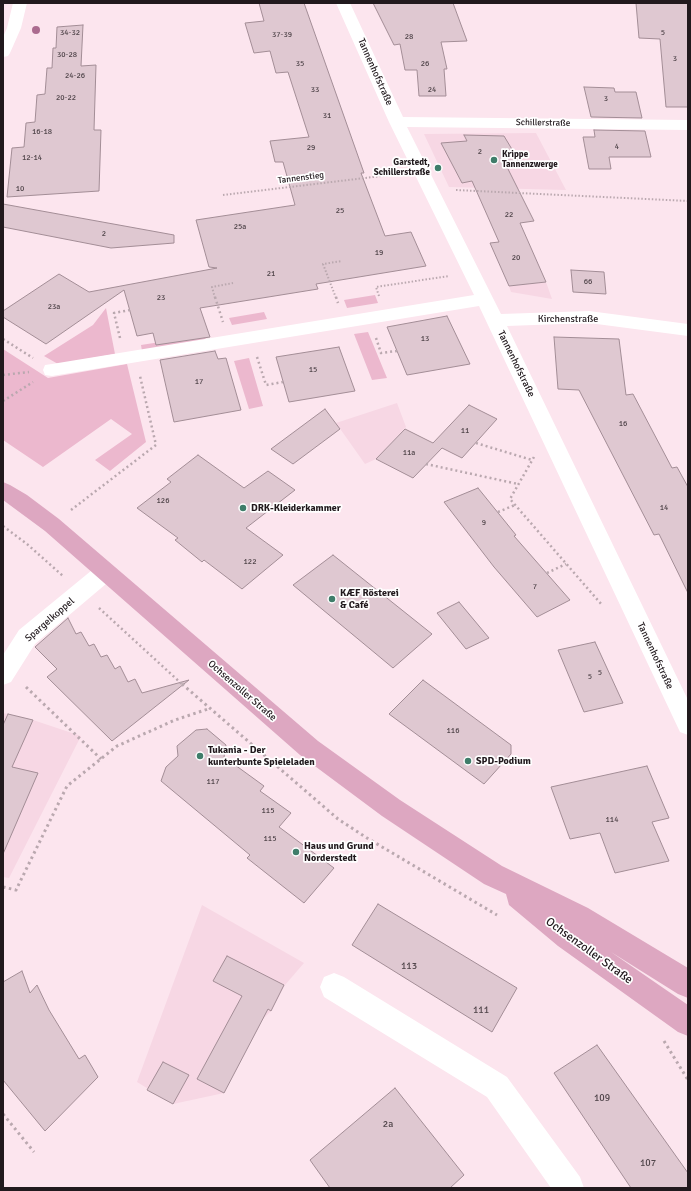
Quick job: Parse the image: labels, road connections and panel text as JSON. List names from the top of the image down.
{
  "streets": {
    "main road": ["Ochsenzoller Straße"],
    "street": [
      "Tannenhofstraße",
      "Schillerstraße",
      "Kirchenstraße",
      "Spargelkoppel"
    ],
    "path": ["Tannenstieg"]
  },
  "crossings": [
    ["Tannenhofstraße", "Schillerstraße"],
    ["Tannenhofstraße", "Kirchenstraße"],
    ["Spargelkoppel", "Ochsenzoller Straße"]
  ],
  "places": [
    "Krippe Tannenzwerge",
    "Garstedt, Schillerstraße",
    "DRK-Kleiderkammer",
    "KÆF Rösterei & Café",
    "Tukania - Der kunterbunte Spieleladen",
    "SPD-Podium",
    "Haus und Grund Norderstedt"
  ],
  "house_numbers": [
    "34-32",
    "5",
    "37-39",
    "28",
    "30-28",
    "3",
    "35",
    "26",
    "24-26",
    "33",
    "24",
    "20-22",
    "3",
    "31",
    "16-18",
    "4",
    "29",
    "2",
    "12-14",
    "10",
    "25",
    "22",
    "25a",
    "2",
    "19",
    "20",
    "21",
    "66",
    "23",
    "23a",
    "13",
    "15",
    "17",
    "16",
    "11",
    "11a",
    "126",
    "14",
    "9",
    "122",
    "7",
    "5",
    "5",
    "116",
    "117",
    "115",
    "114",
    "115",
    "113",
    "111",
    "109",
    "2a",
    "107"
  ]
}
